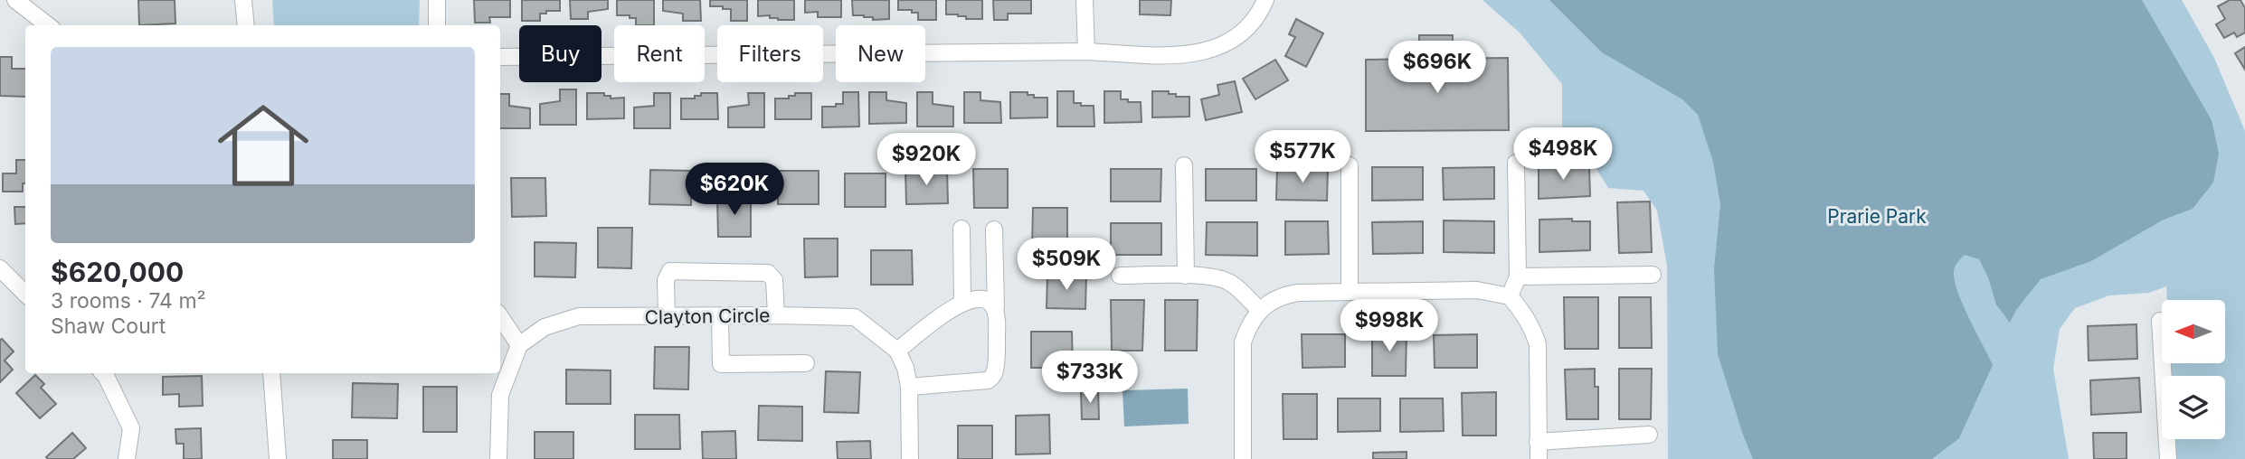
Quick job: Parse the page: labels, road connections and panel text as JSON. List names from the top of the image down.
{
  "streets": {
    "street": ["Clayton Circle"]
  },
  "parks": ["Prarie Park"],
  "north": "left",
  "page": {
    "chip": [
      "Buy",
      "Rent",
      "Filters",
      "New"
    ],
    "list": [
      {
        "name": "$620,000",
        "note": "3 rooms · 74 m² · Shaw Court"
      }
    ],
    "price": [
      "$696K",
      "$498K",
      "$577K",
      "$920K",
      "$620K",
      "$509K",
      "$998K",
      "$733K"
    ]
  }
}
